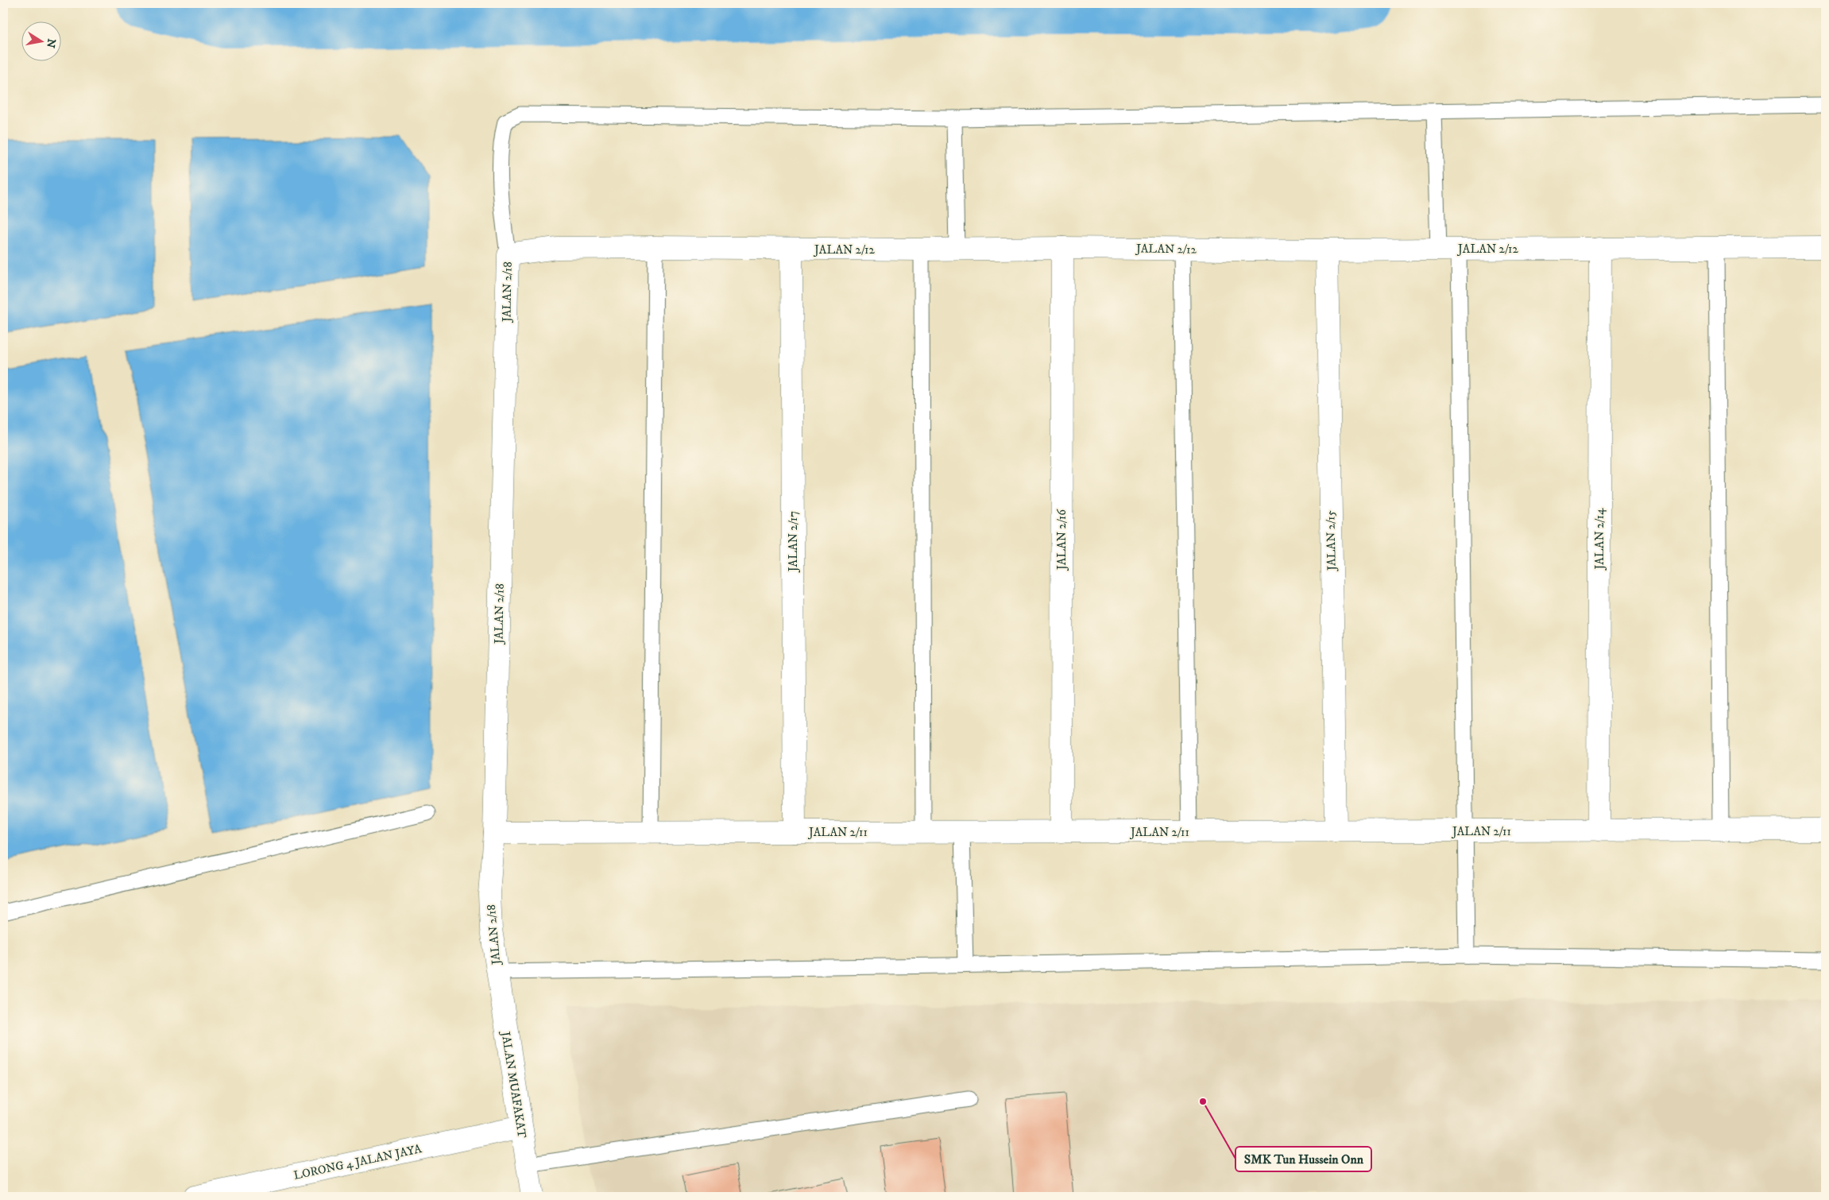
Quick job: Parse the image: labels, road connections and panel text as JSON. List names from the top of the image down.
{
  "streets": {
    "street": [
      "JALAN 2/12",
      "JALAN 2/18",
      "JALAN 2/14",
      "JALAN 2/16",
      "JALAN 2/15",
      "JALAN 2/17",
      "JALAN 2/11",
      "JALAN MUAFAKAT",
      "LORONG 4 JALAN JAYA"
    ]
  },
  "crossings": [
    ["JALAN 2/12", "JALAN 2/18"],
    ["JALAN 2/12", "JALAN 2/14"],
    ["JALAN 2/12", "JALAN 2/16"],
    ["JALAN 2/12", "JALAN 2/15"],
    ["JALAN 2/12", "JALAN 2/17"],
    ["JALAN 2/18", "JALAN 2/11"],
    ["JALAN 2/18", "JALAN MUAFAKAT"],
    ["JALAN 2/14", "JALAN 2/11"],
    ["JALAN 2/16", "JALAN 2/11"],
    ["JALAN 2/15", "JALAN 2/11"],
    ["JALAN 2/17", "JALAN 2/11"],
    ["JALAN MUAFAKAT", "LORONG 4 JALAN JAYA"]
  ],
  "places": ["SMK Tun Hussein Onn"],
  "north": "right"
}
